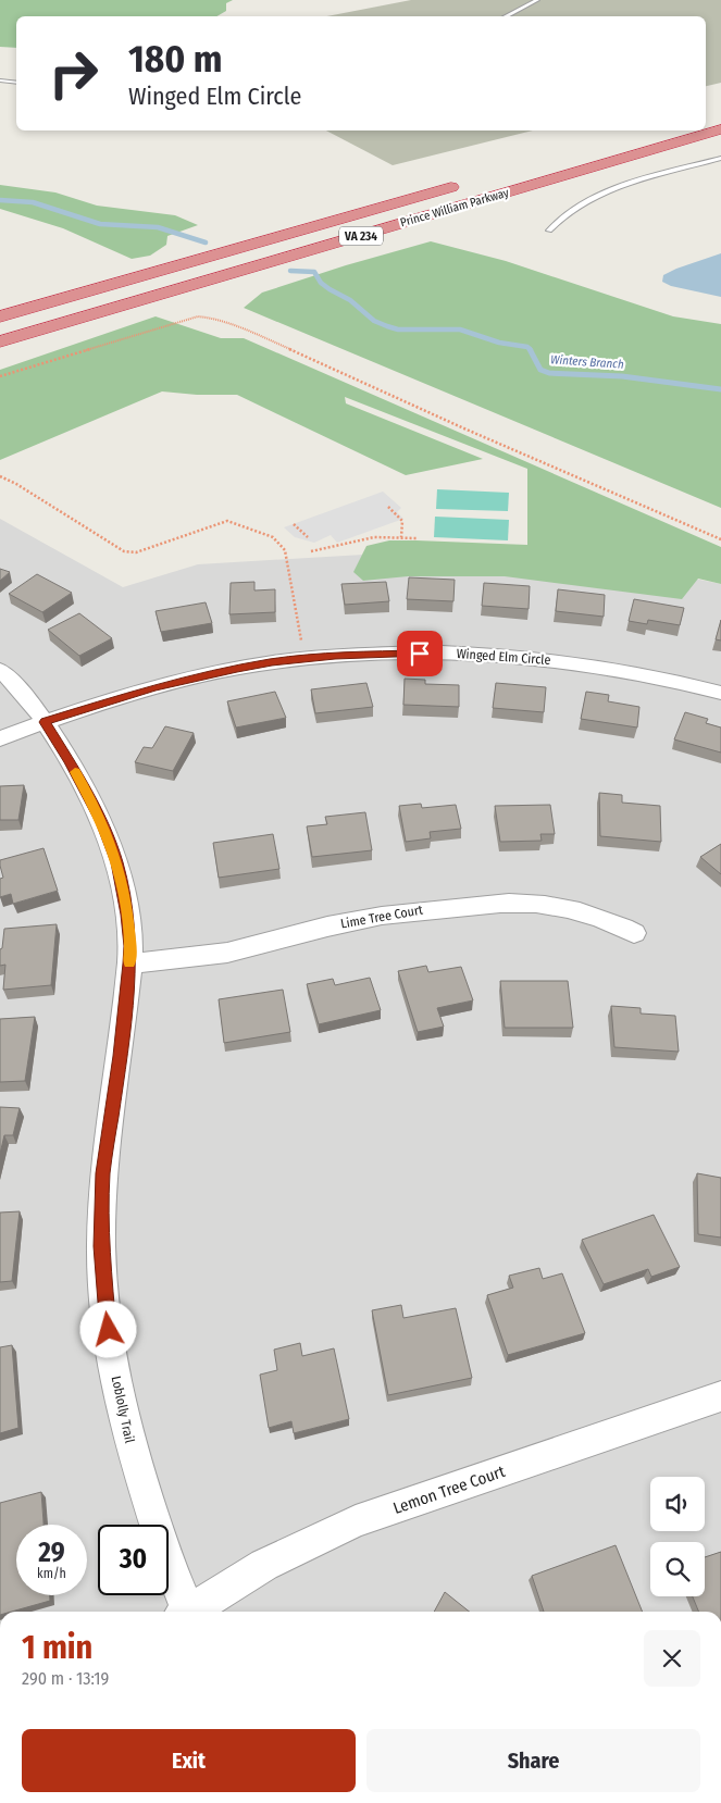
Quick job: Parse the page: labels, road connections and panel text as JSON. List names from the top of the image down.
{
  "streets": {
    "highway": ["Prince William Parkway", "VA 234"],
    "street": [
      "Winged Elm Circle",
      "Lime Tree Court",
      "Loblolly Trail",
      "Lemon Tree Court"
    ]
  },
  "crossings": [
    ["Winged Elm Circle", "Loblolly Trail"],
    ["Lime Tree Court", "Loblolly Trail"]
  ],
  "water": ["Winters Branch"],
  "page": {
    "turn": ["180 m", "Winged Elm Circle"],
    "speed": "29 km/h",
    "limit": "30",
    "heading": ["1 min", "290 m · 13:19"],
    "buttons": ["Exit", "Share"]
  }
}
